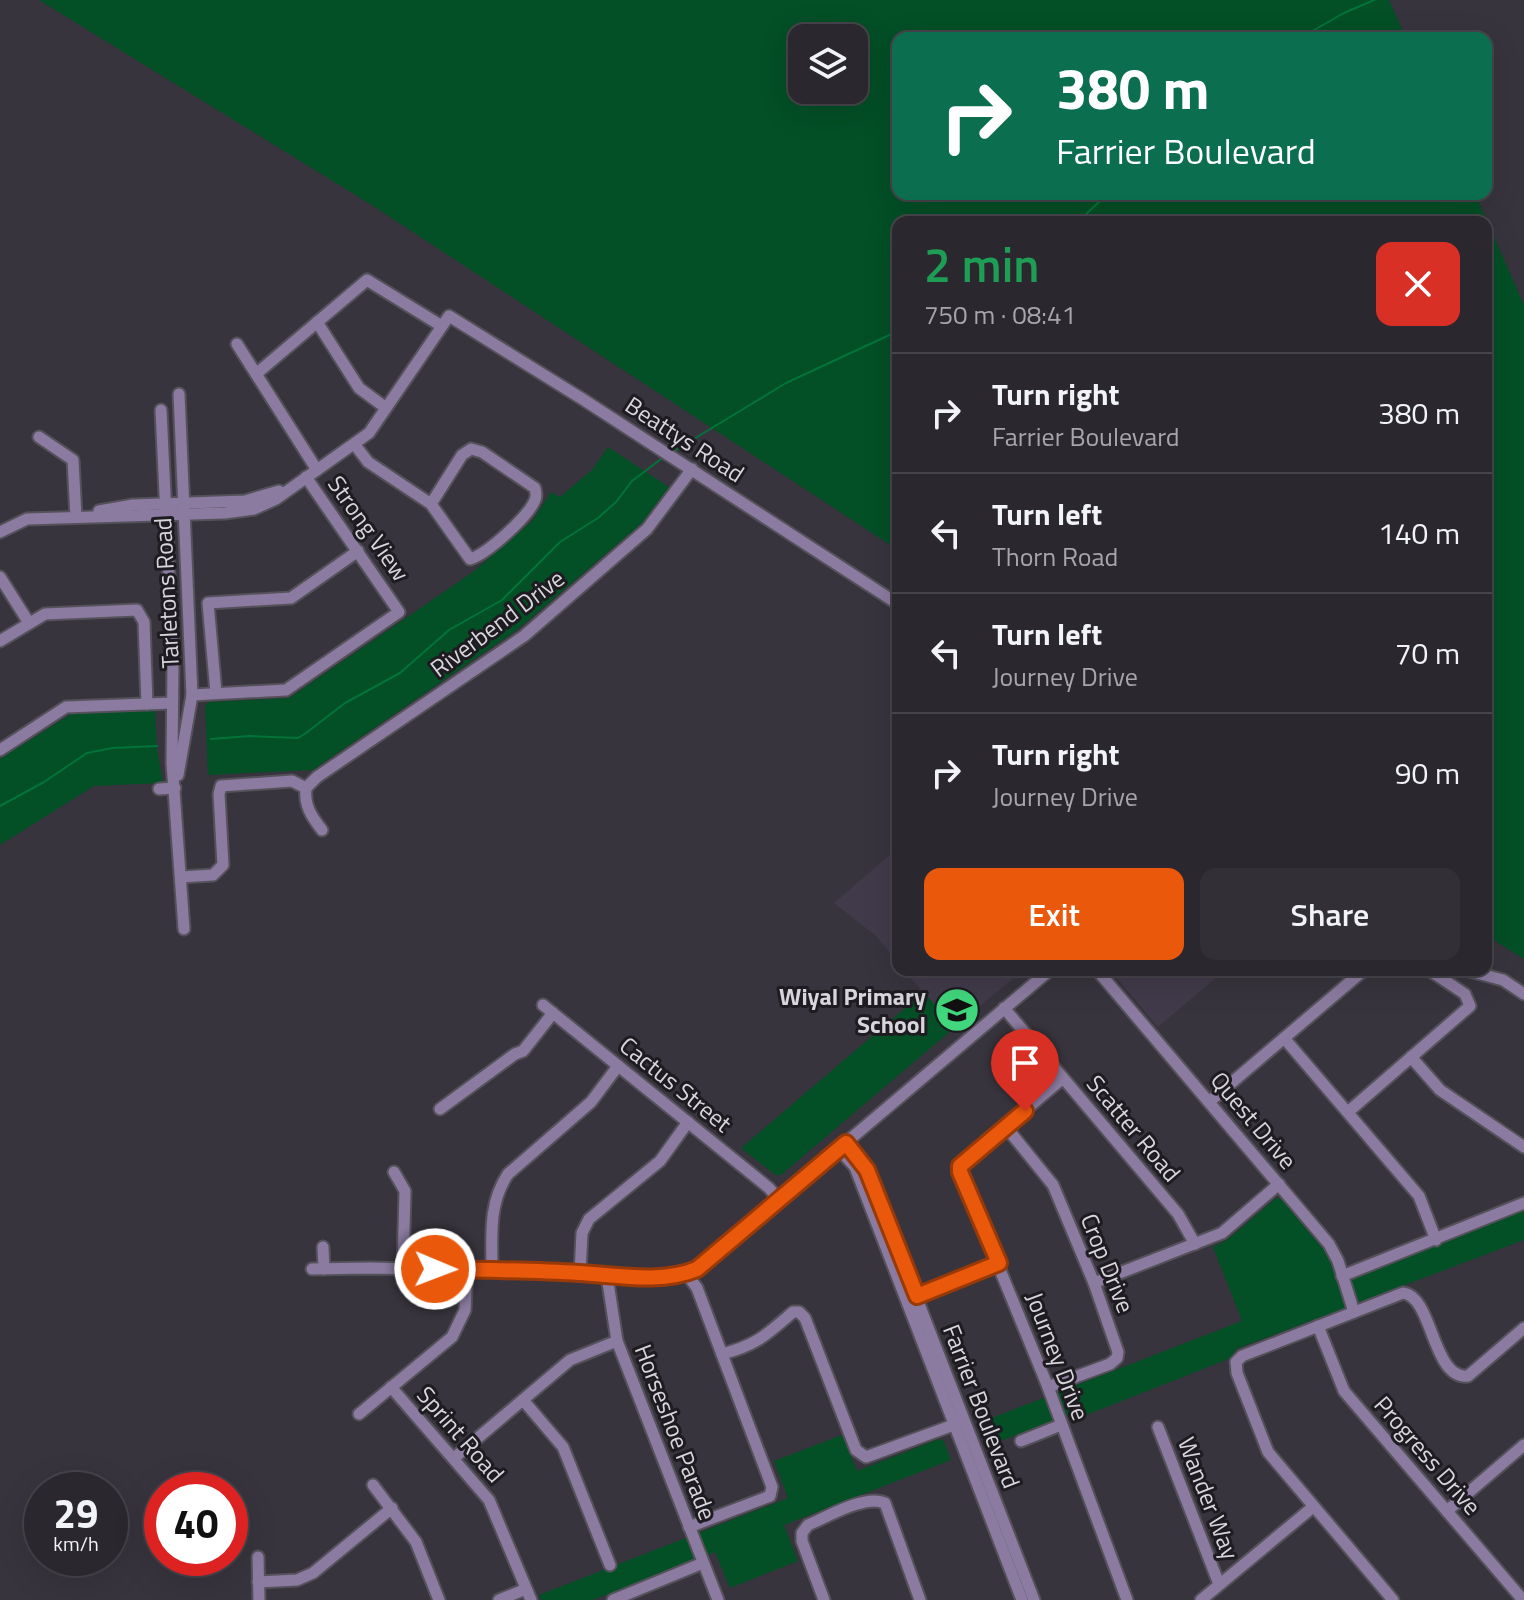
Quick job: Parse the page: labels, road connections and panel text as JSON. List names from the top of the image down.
{
  "streets": {
    "street": [
      "Beattys Road",
      "Strong View",
      "Tarletons Road",
      "Riverbend Drive",
      "Cactus Street",
      "Quest Drive",
      "Scatter Road",
      "Crop Drive",
      "Journey Drive",
      "Farrier Boulevard",
      "Horseshoe Parade",
      "Sprint Road",
      "Progress Drive",
      "Wander Way"
    ]
  },
  "crossings": [
    ["Beattys Road", "Riverbend Drive"],
    ["Strong View", "Tarletons Road"],
    ["Scatter Road", "Journey Drive"],
    ["Crop Drive", "Journey Drive"]
  ],
  "places": {
    "school or university": ["Wiyal Primary School"]
  },
  "page": {
    "turn": ["380 m", "Farrier Boulevard"],
    "heading": ["2 min", "750 m · 08:41"],
    "list": [
      {
        "name": "Turn right",
        "note": "Farrier Boulevard",
        "value": "380 m"
      },
      {
        "name": "Turn left",
        "note": "Thorn Road",
        "value": "140 m"
      },
      {
        "name": "Turn left",
        "note": "Journey Drive",
        "value": "70 m"
      },
      {
        "name": "Turn right",
        "note": "Journey Drive",
        "value": "90 m"
      }
    ],
    "buttons": ["Exit", "Share"],
    "speed": "29 km/h",
    "limit": "40"
  }
}
